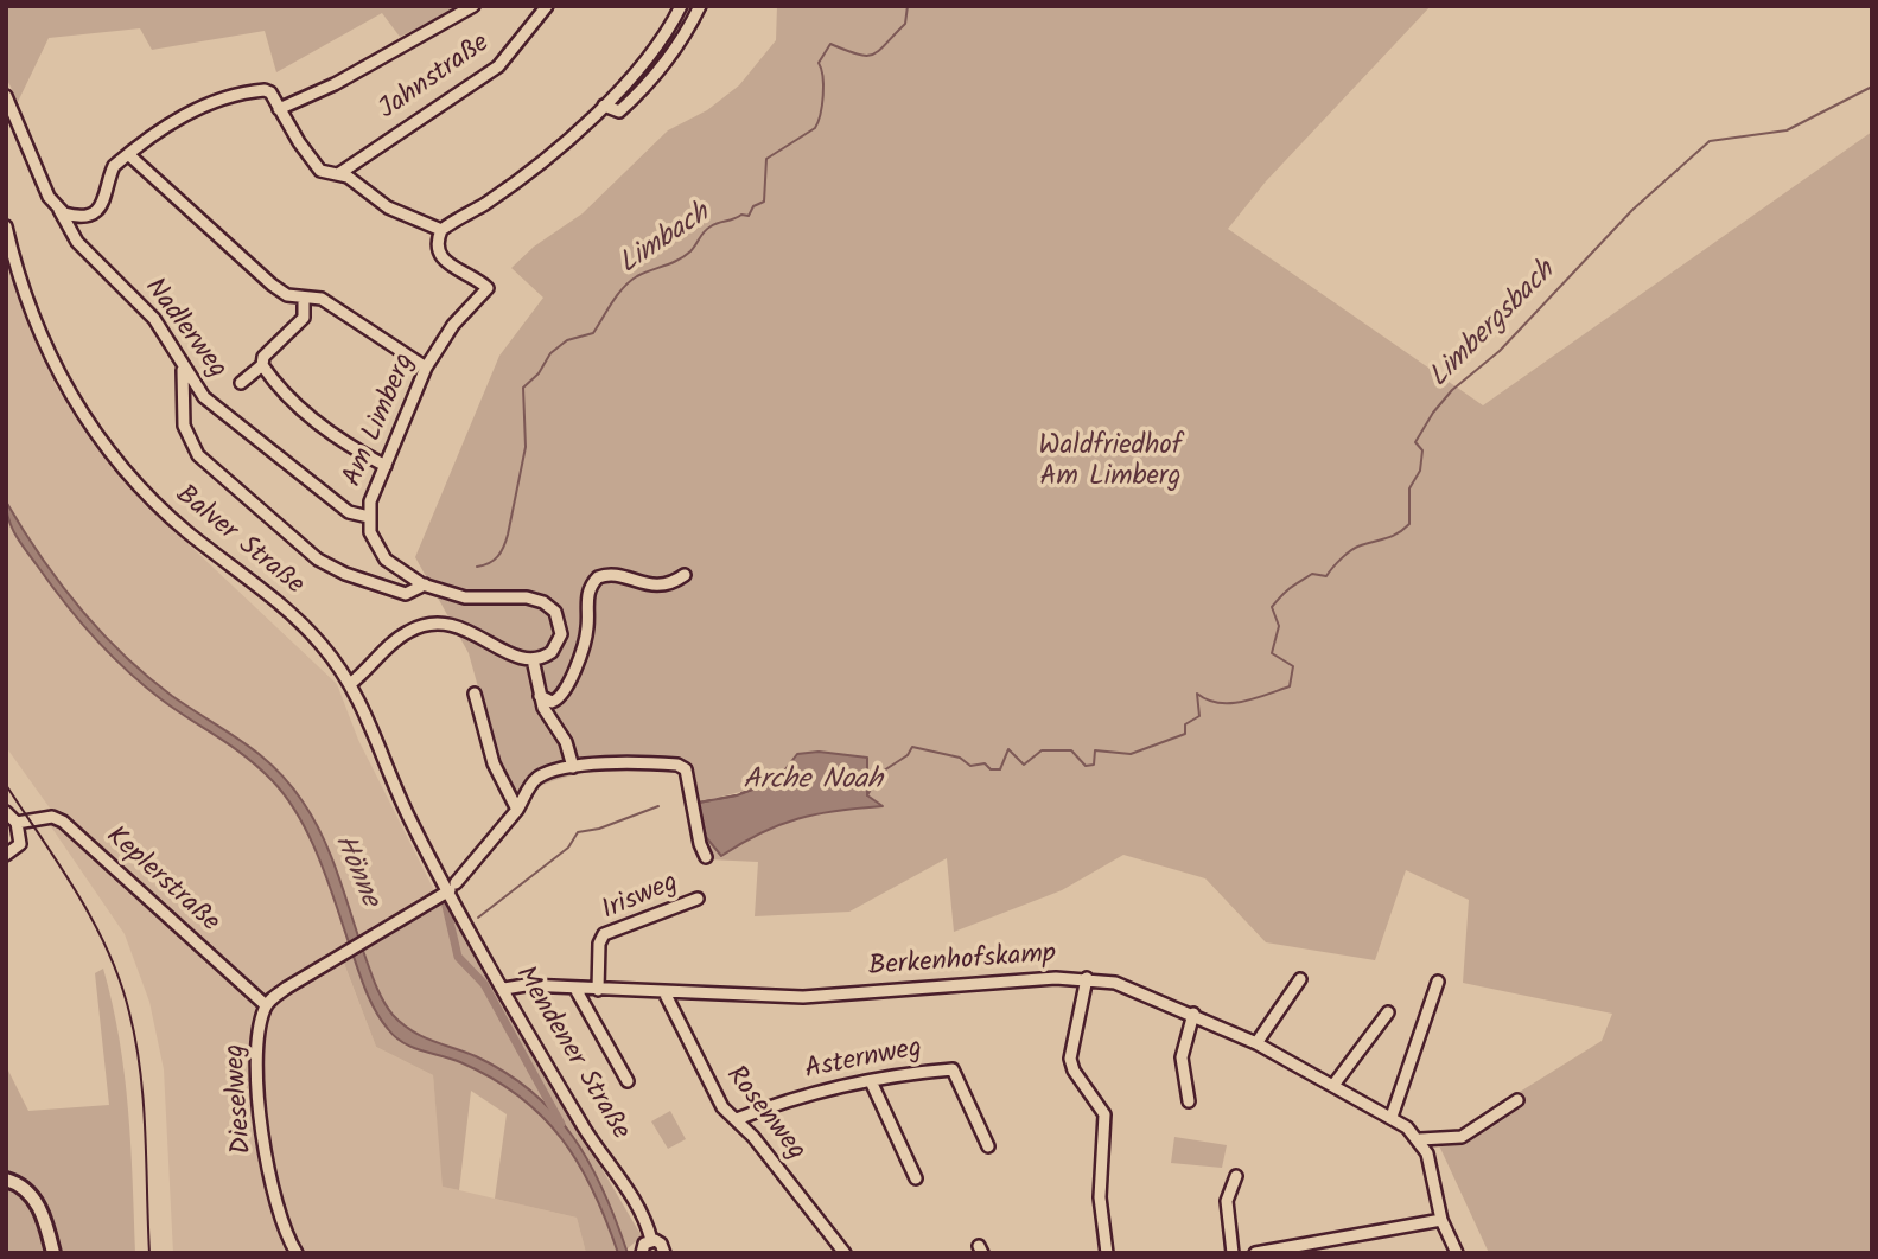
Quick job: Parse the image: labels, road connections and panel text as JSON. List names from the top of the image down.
{
  "streets": {
    "street": [
      "Jahnstraße",
      "Nadlerweg",
      "Am Limberg",
      "Balver Straße",
      "Keplerstraße",
      "Irisweg",
      "Berkenhofskamp",
      "Mendener Straße",
      "Asternweg",
      "Dieselweg",
      "Rosenweg"
    ]
  },
  "crossings": [
    ["Nadlerweg", "Am Limberg"],
    ["Balver Straße", "Mendener Straße"],
    ["Balver Straße", "Dieselweg"],
    ["Keplerstraße", "Dieselweg"],
    ["Irisweg", "Berkenhofskamp"],
    ["Berkenhofskamp", "Mendener Straße"],
    ["Berkenhofskamp", "Rosenweg"],
    ["Mendener Straße", "Dieselweg"],
    ["Asternweg", "Rosenweg"]
  ],
  "water": [
    "Limbach",
    "Limbergsbach",
    "Arche Noah",
    "Hönne"
  ],
  "parks": ["Waldfriedhof Am Limberg"]
}
